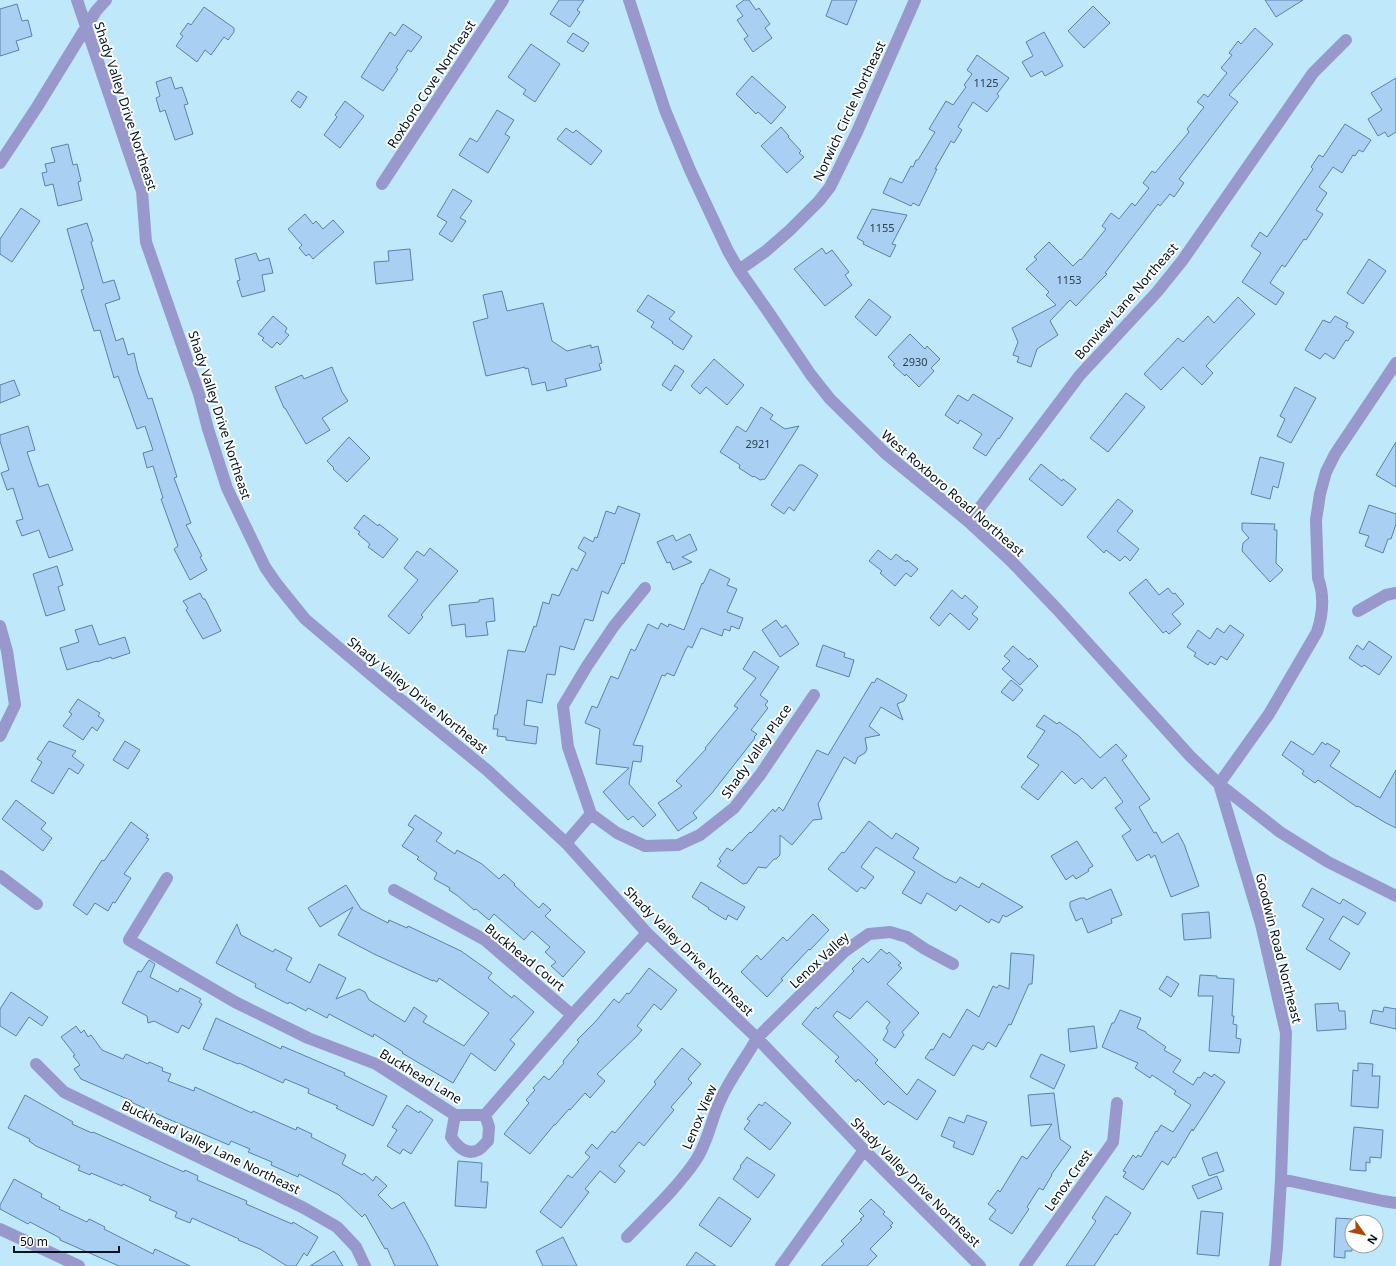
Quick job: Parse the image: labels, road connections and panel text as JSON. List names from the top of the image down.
{
  "streets": {
    "street": [
      "Roxboro Cove Northeast",
      "Shady Valley Drive Northeast",
      "Norwich Circle Northeast",
      "Bonview Lane Northeast",
      "West Roxboro Road Northeast",
      "Shady Valley Place",
      "Goodwin Road Northeast",
      "Buckhead Court",
      "Lenox Valley",
      "Buckhead Lane",
      "Lenox View",
      "Buckhead Valley Lane Northeast",
      "Lenox Crest"
    ]
  },
  "crossings": [
    ["Shady Valley Drive Northeast", "Lenox Valley"],
    ["Shady Valley Drive Northeast", "Lenox View"],
    ["Norwich Circle Northeast", "West Roxboro Road Northeast"],
    ["Bonview Lane Northeast", "West Roxboro Road Northeast"],
    ["West Roxboro Road Northeast", "Goodwin Road Northeast"],
    ["Lenox Valley", "Lenox View"]
  ],
  "house_numbers": [
    "1125",
    "1155",
    "1153",
    "2930",
    "2921"
  ],
  "scale_bar": "50 m",
  "north": "bottom right"
}
